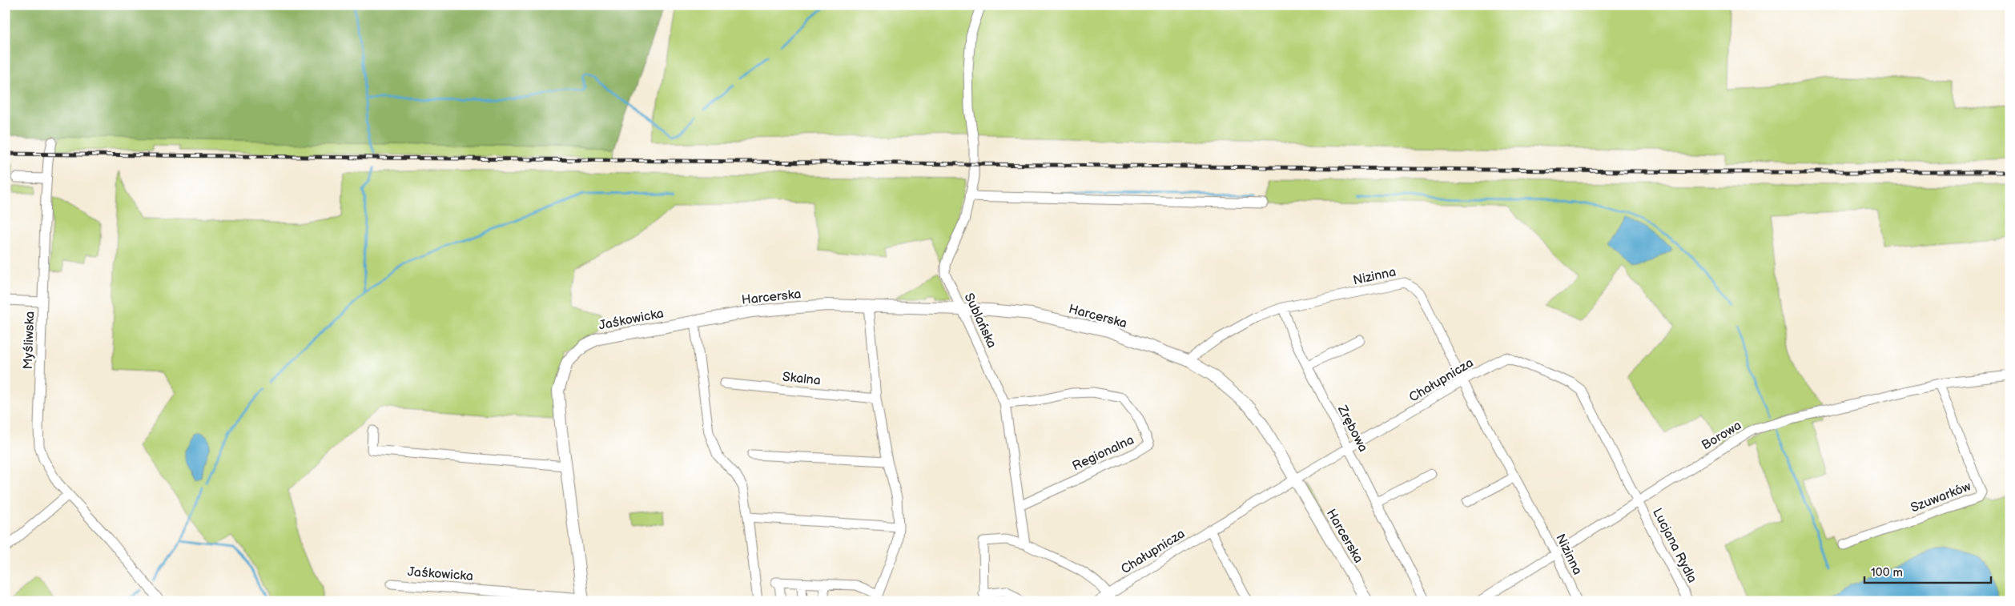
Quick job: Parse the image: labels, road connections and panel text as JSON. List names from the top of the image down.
{
  "streets": {
    "street": [
      "Nizinna",
      "Harcerska",
      "Jaśkowicka",
      "Sublańska",
      "Myśliwska",
      "Skalna",
      "Chałupnicza",
      "Zrębowa",
      "Borowa",
      "Regionalna",
      "Szuwarków",
      "Lucjana Rydla"
    ]
  },
  "crossings": [
    ["Nizinna", "Harcerska"],
    ["Nizinna", "Chałupnicza"],
    ["Nizinna", "Zrębowa"],
    ["Nizinna", "Borowa"],
    ["Harcerska", "Jaśkowicka"],
    ["Harcerska", "Sublańska"],
    ["Harcerska", "Chałupnicza"],
    ["Sublańska", "Regionalna"],
    ["Chałupnicza", "Zrębowa"],
    ["Chałupnicza", "Borowa"],
    ["Chałupnicza", "Lucjana Rydla"],
    ["Borowa", "Szuwarków"],
    ["Borowa", "Lucjana Rydla"]
  ],
  "scale_bar": "100 m"
}
